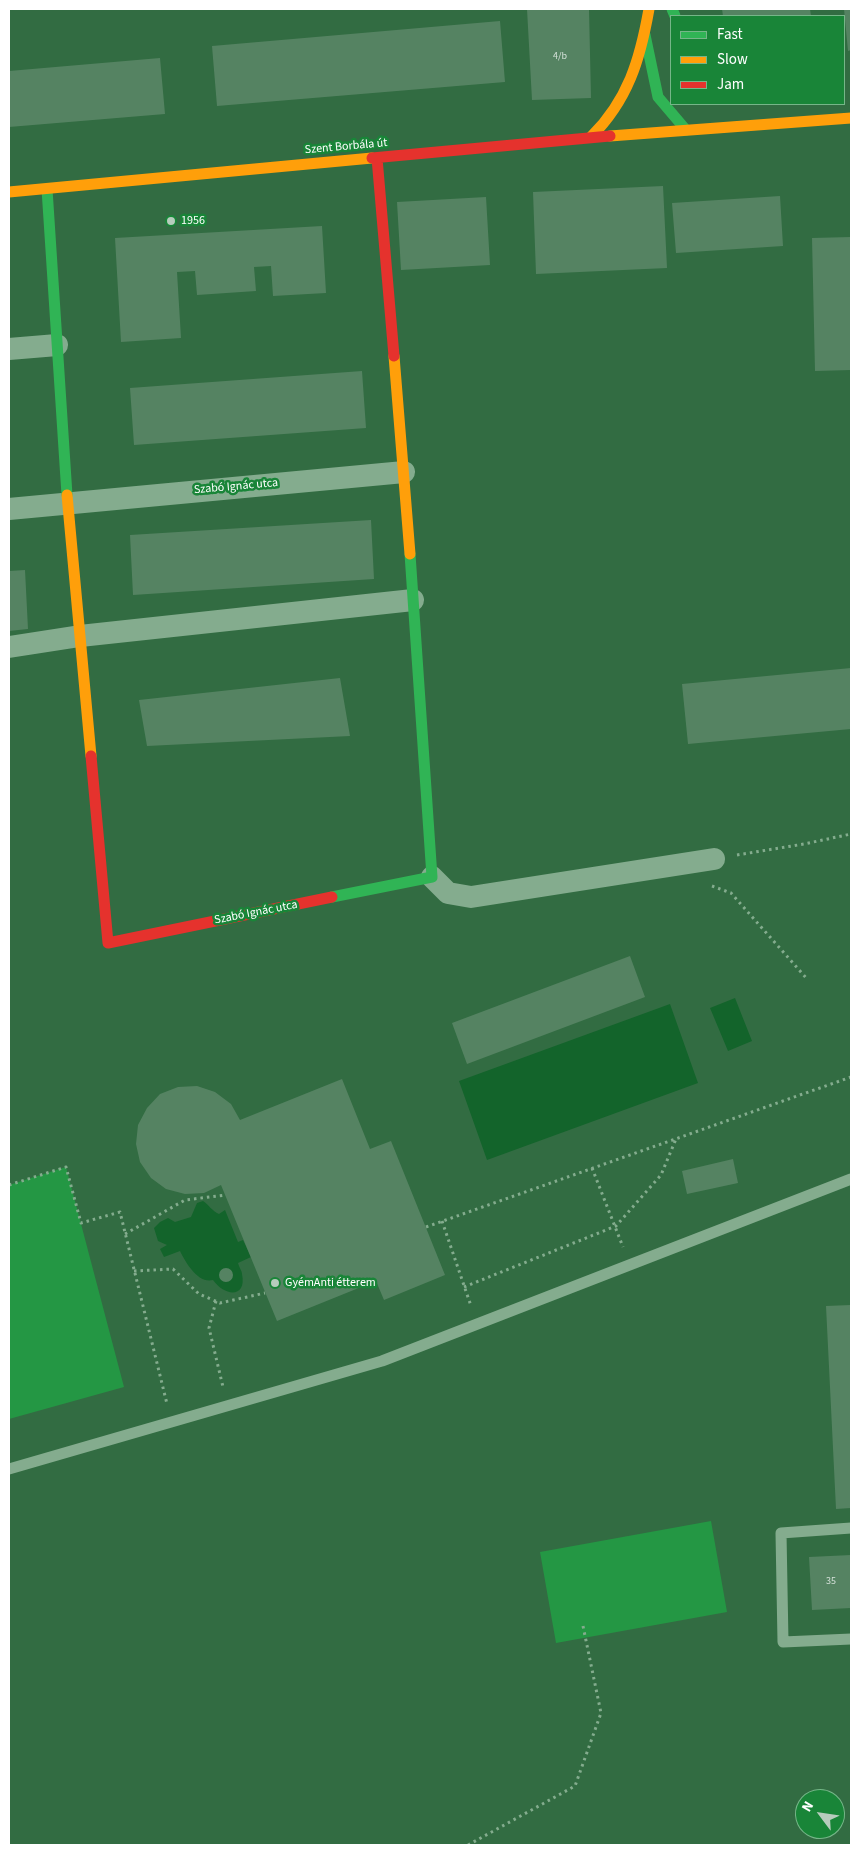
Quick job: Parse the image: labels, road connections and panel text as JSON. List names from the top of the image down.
{
  "streets": {
    "street": ["Szent Borbála út", "Szabó Ignác utca"]
  },
  "crossings": [
    ["Szent Borbála út", "Szabó Ignác utca"]
  ],
  "places": ["1956", "GyémAnti étterem"],
  "house_numbers": ["4/b", "35"],
  "legend": ["Fast", "Slow", "Jam"],
  "north": "top left"
}
